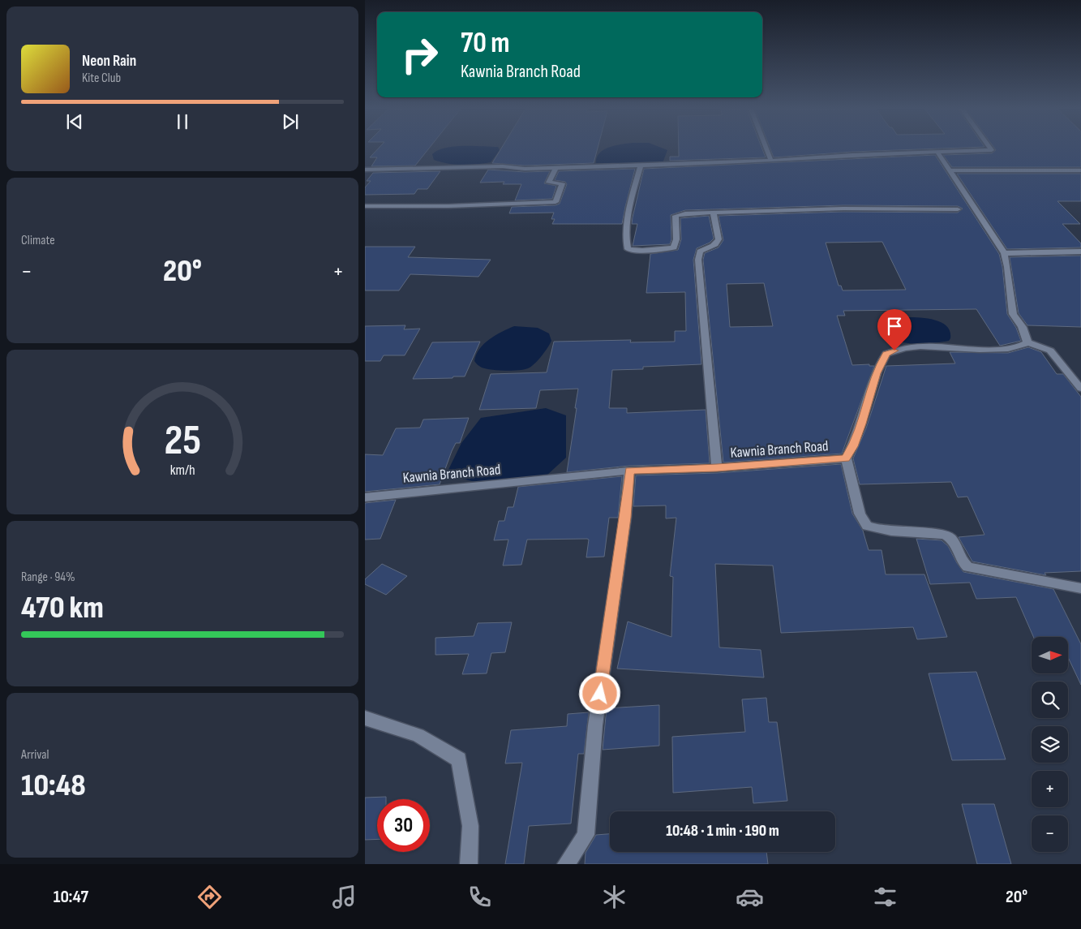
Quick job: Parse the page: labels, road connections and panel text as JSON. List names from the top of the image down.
{
  "streets": {
    "street": ["Kawnia Branch Road"]
  },
  "north": "right",
  "page": {
    "turn": ["70 m", "Kawnia Branch Road"],
    "song": ["Neon Rain", "Kite Club"],
    "tile": [
      "Climate",
      ["Range · 94%", "470 km"],
      ["Arrival", "10:48"]
    ],
    "heat": ["−", "20°", "+"],
    "map_buttons": ["+", "−"],
    "limit": "30",
    "trip": "10:48 · 1 min · 190 m",
    "tabs": ["10:47", "20°"],
    "gauge": ["25", "km/h"]
  }
}
